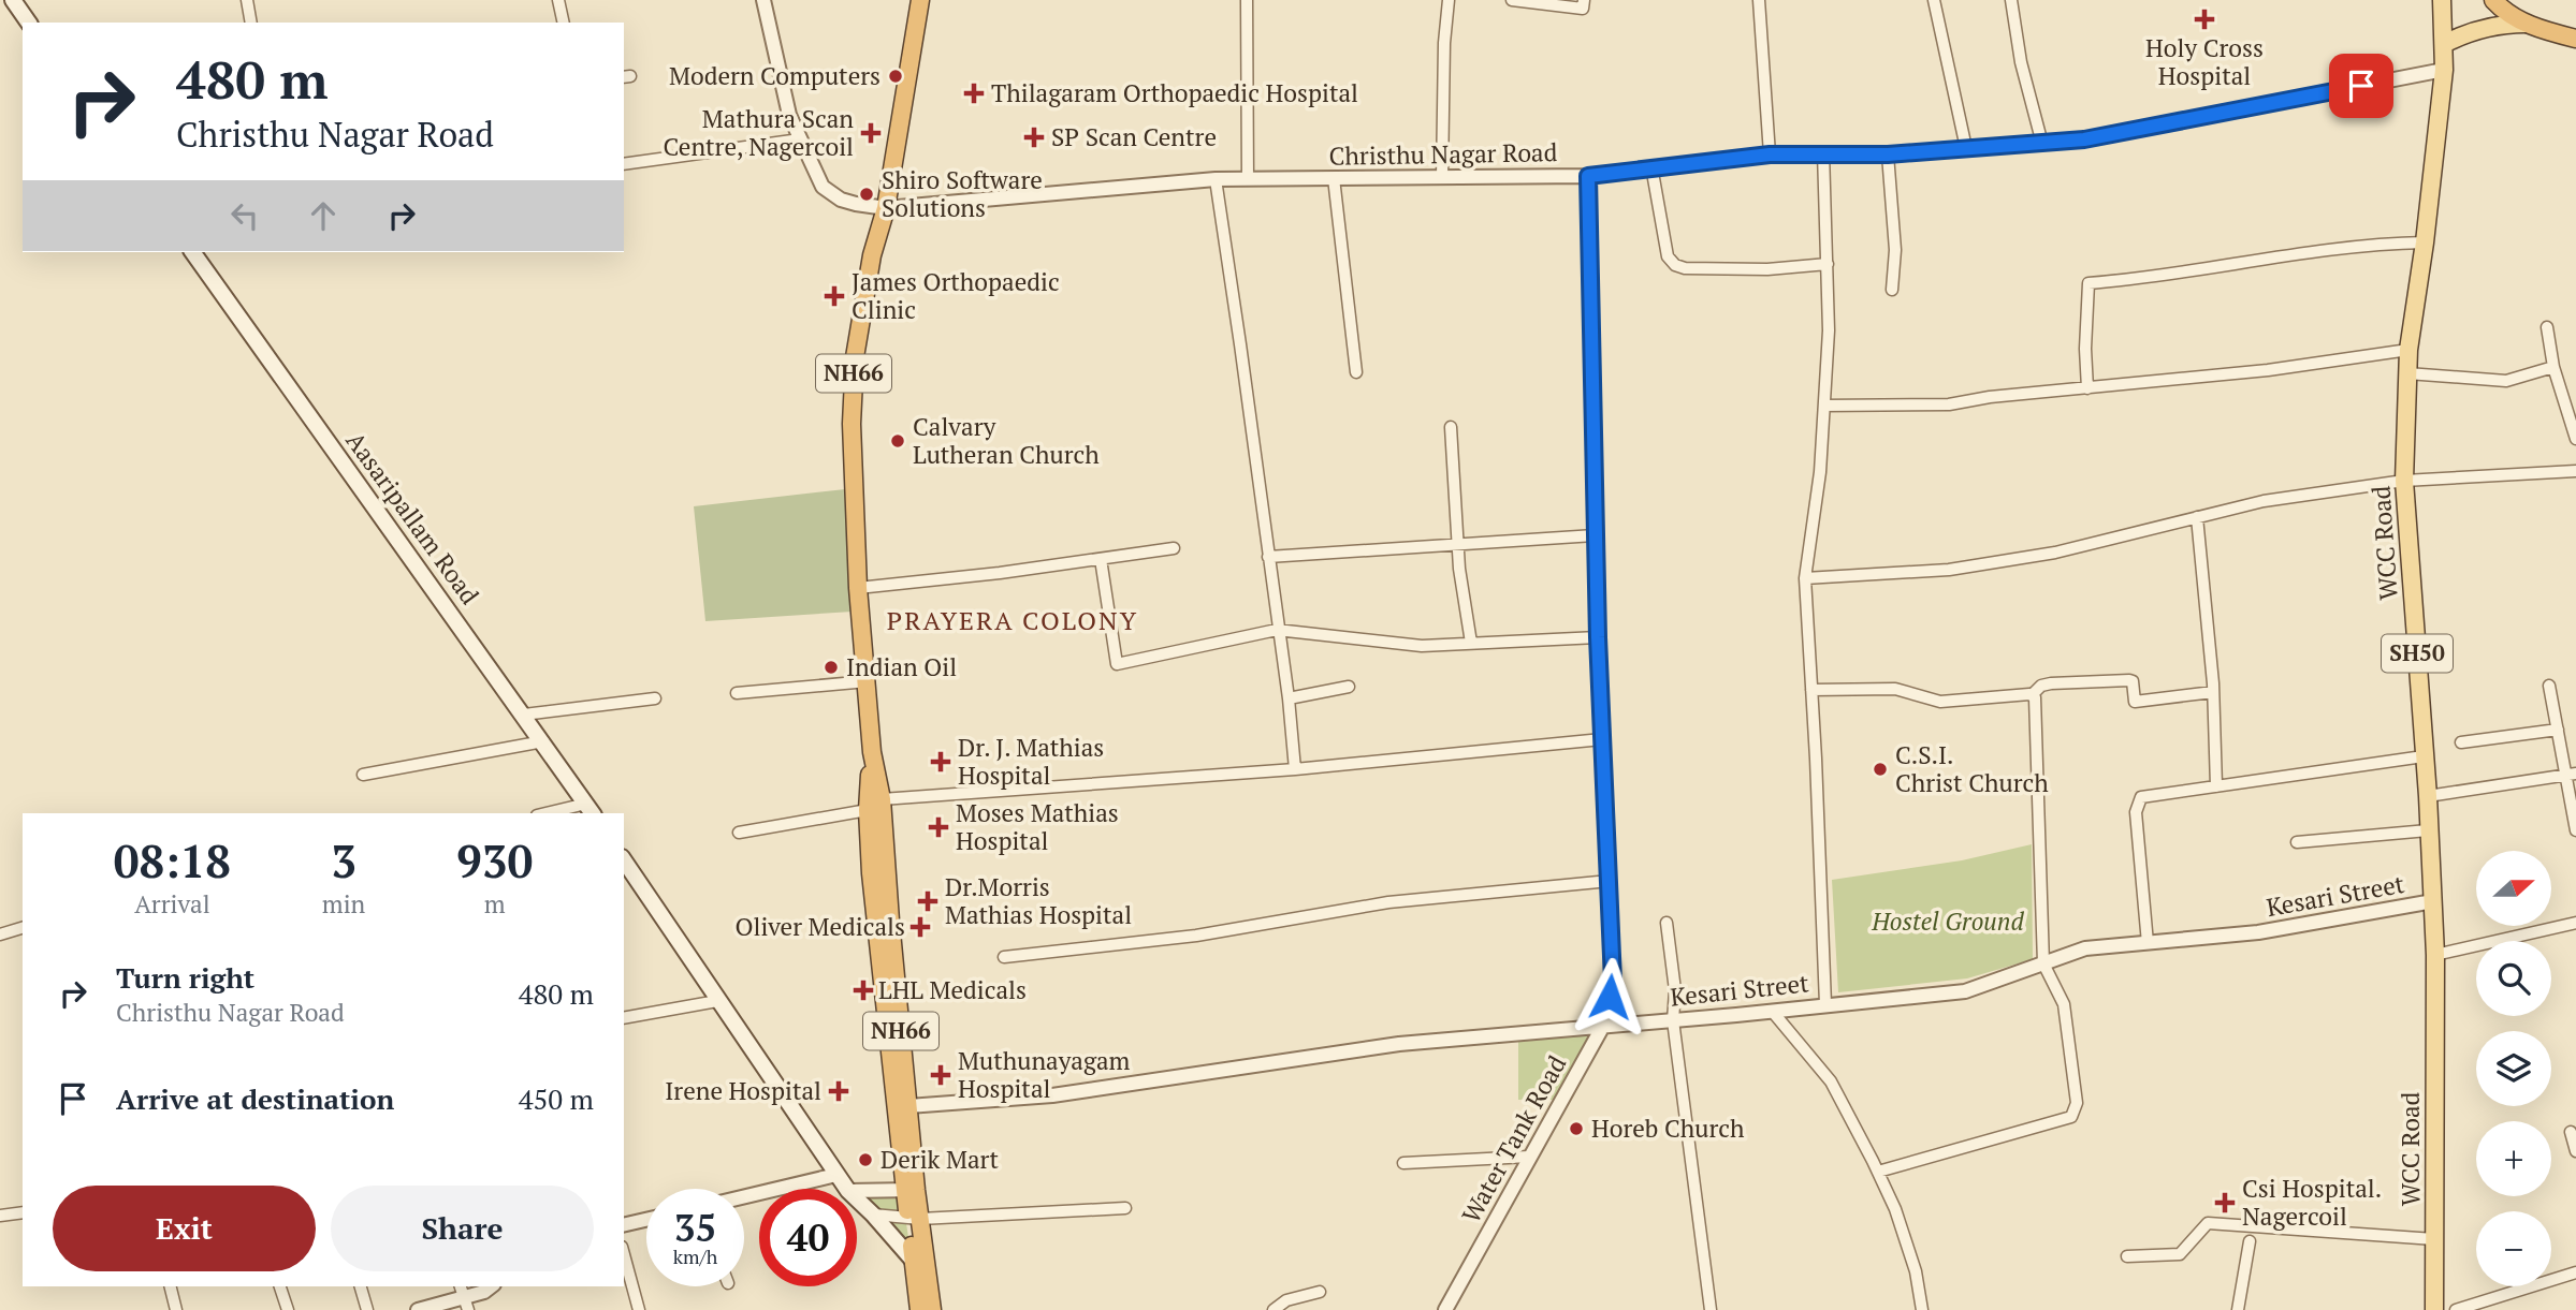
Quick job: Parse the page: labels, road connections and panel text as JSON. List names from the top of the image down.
{
  "streets": {
    "highway": ["NH66"],
    "main road": ["Aasaripallam Road", "WCC Road", "SH50"],
    "street": ["Christhu Nagar Road", "Kesari Street", "Water Tank Road"]
  },
  "crossings": [
    ["Christhu Nagar Road", "NH66"],
    ["Christhu Nagar Road", "WCC Road"],
    ["Christhu Nagar Road", "Water Tank Road"],
    ["NH66", "Kesari Street"],
    ["WCC Road", "Kesari Street"],
    ["Kesari Street", "Water Tank Road"]
  ],
  "districts": ["PRAYERA COLONY"],
  "parks": ["Hostel Ground"],
  "places": {
    "health": [
      "Holy Cross Hospital",
      "Thilagaram Orthopaedic Hospital",
      "Mathura Scan Centre, Nagercoil",
      "SP Scan Centre",
      "James Orthopaedic Clinic",
      "Dr. J. Mathias Hospital",
      "Moses Mathias Hospital",
      "Dr.Morris Mathias Hospital",
      "Oliver Medicals",
      "LHL Medicals",
      "Muthunayagam Hospital",
      "Irene Hospital",
      "Csi Hospital. Nagercoil"
    ],
    "other": [
      "Modern Computers",
      "Shiro Software Solutions",
      "Calvary Lutheran Church",
      "Indian Oil",
      "C.S.I. Christ Church",
      "Horeb Church",
      "Derik Mart"
    ]
  },
  "north": "right",
  "page": {
    "turn": ["480 m", "Christhu Nagar Road"],
    "eta": [
      "08:18",
      "Arrival",
      "3",
      "min",
      "930",
      "m"
    ],
    "map_buttons": ["+", "−"],
    "list": [
      {
        "name": "Turn right",
        "note": "Christhu Nagar Road",
        "value": "480 m"
      },
      {
        "name": "Arrive at destination",
        "value": "450 m"
      }
    ],
    "buttons": ["Exit", "Share"],
    "speed": "35 km/h",
    "limit": "40"
  }
}
